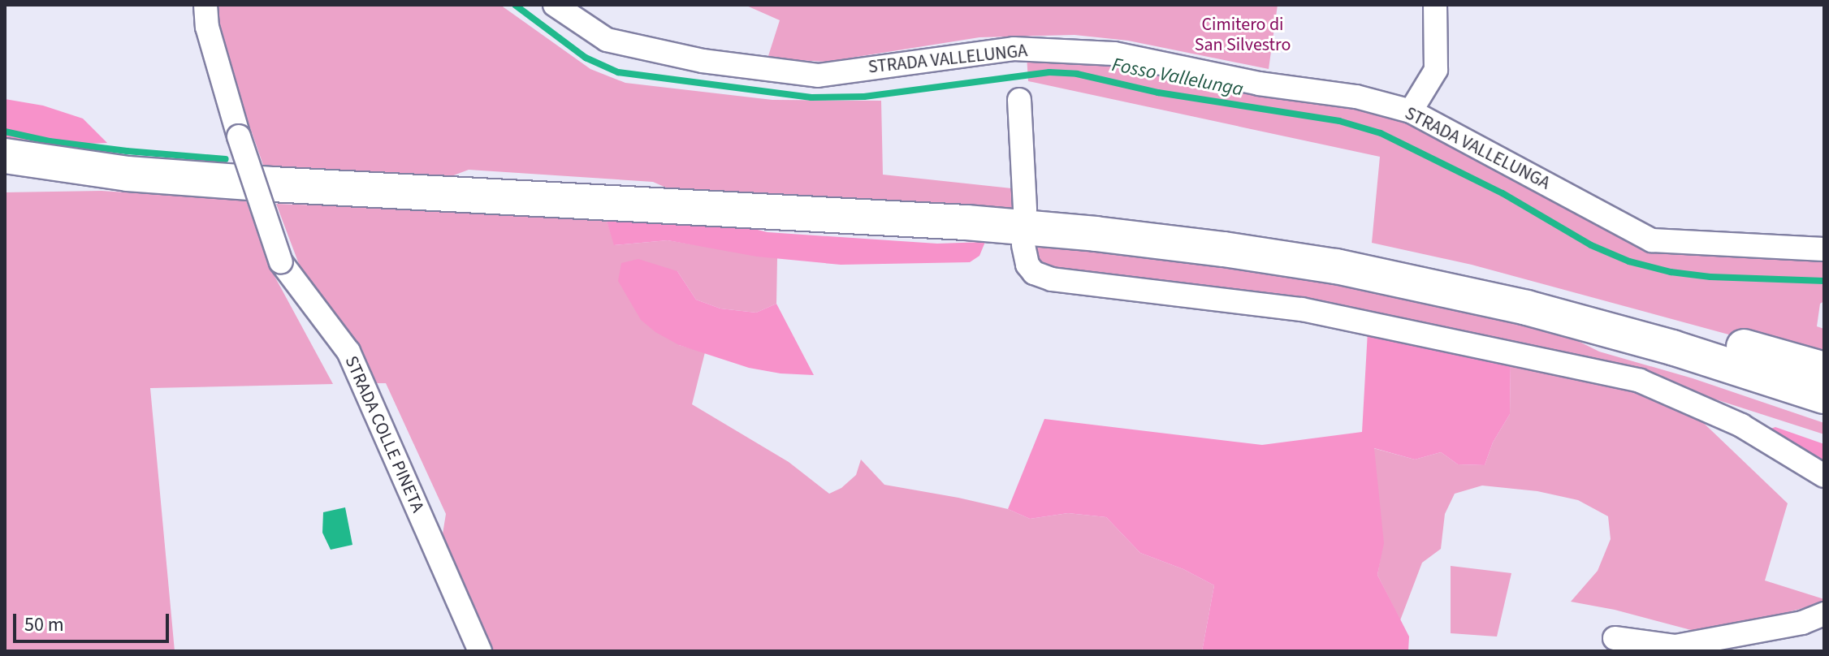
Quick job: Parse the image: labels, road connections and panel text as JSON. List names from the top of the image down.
{
  "streets": {
    "street": ["STRADA VALLELUNGA", "STRADA COLLE PINETA"]
  },
  "water": ["Fosso Vallelunga"],
  "parks": ["Cimitero di San Silvestro"],
  "scale_bar": "50 m"
}
